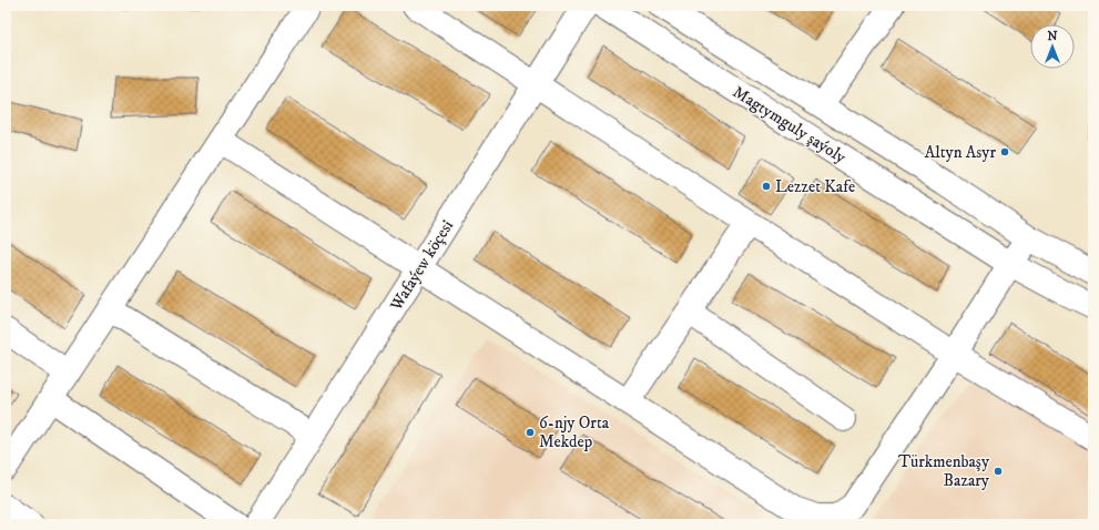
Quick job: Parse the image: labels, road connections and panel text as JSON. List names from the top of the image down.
{
  "streets": {
    "street": ["Magtymguly şaýoly", "Wafaýew köçesi"]
  },
  "places": [
    "Altyn Asyr",
    "Lezzet Kafe",
    "6-njy Orta Mekdep",
    "Türkmenbaşy Bazary"
  ],
  "north": "top"
}
